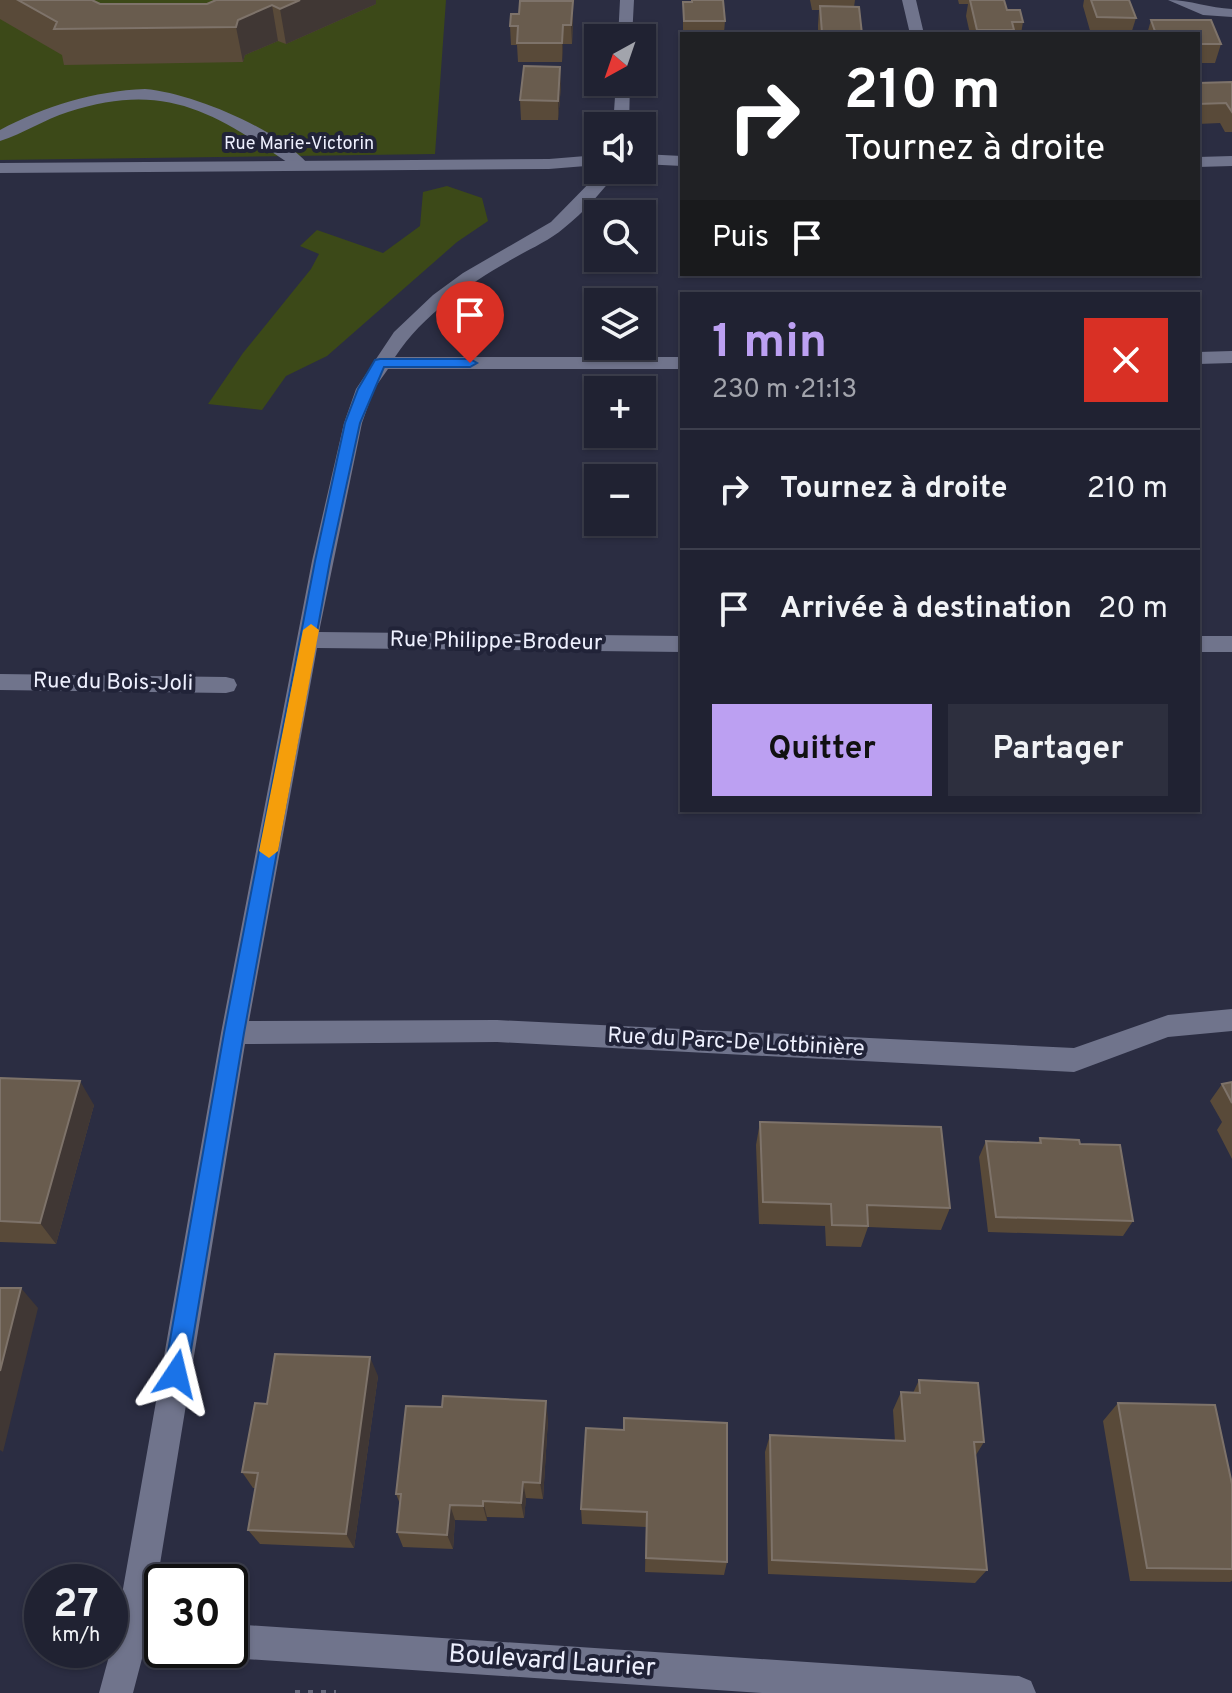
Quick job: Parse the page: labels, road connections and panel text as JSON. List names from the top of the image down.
{
  "streets": {
    "street": [
      "Rue Marie-Victorin",
      "Rue Philippe-Brodeur",
      "Rue du Bois-Joli",
      "Rue du Parc-De Lotbinière",
      "Boulevard Laurier"
    ]
  },
  "north": "bottom left",
  "page": {
    "map_buttons": ["+", "−"],
    "turn": ["210 m", "Tournez à droite"],
    "then": "Puis",
    "heading": ["1 min", "230 m · 21:13"],
    "list": [
      {
        "name": "Tournez à droite",
        "value": "210 m"
      },
      {
        "name": "Arrivée à destination",
        "value": "20 m"
      }
    ],
    "buttons": ["Quitter", "Partager"],
    "speed": "27 km/h",
    "limit": "30"
  }
}
